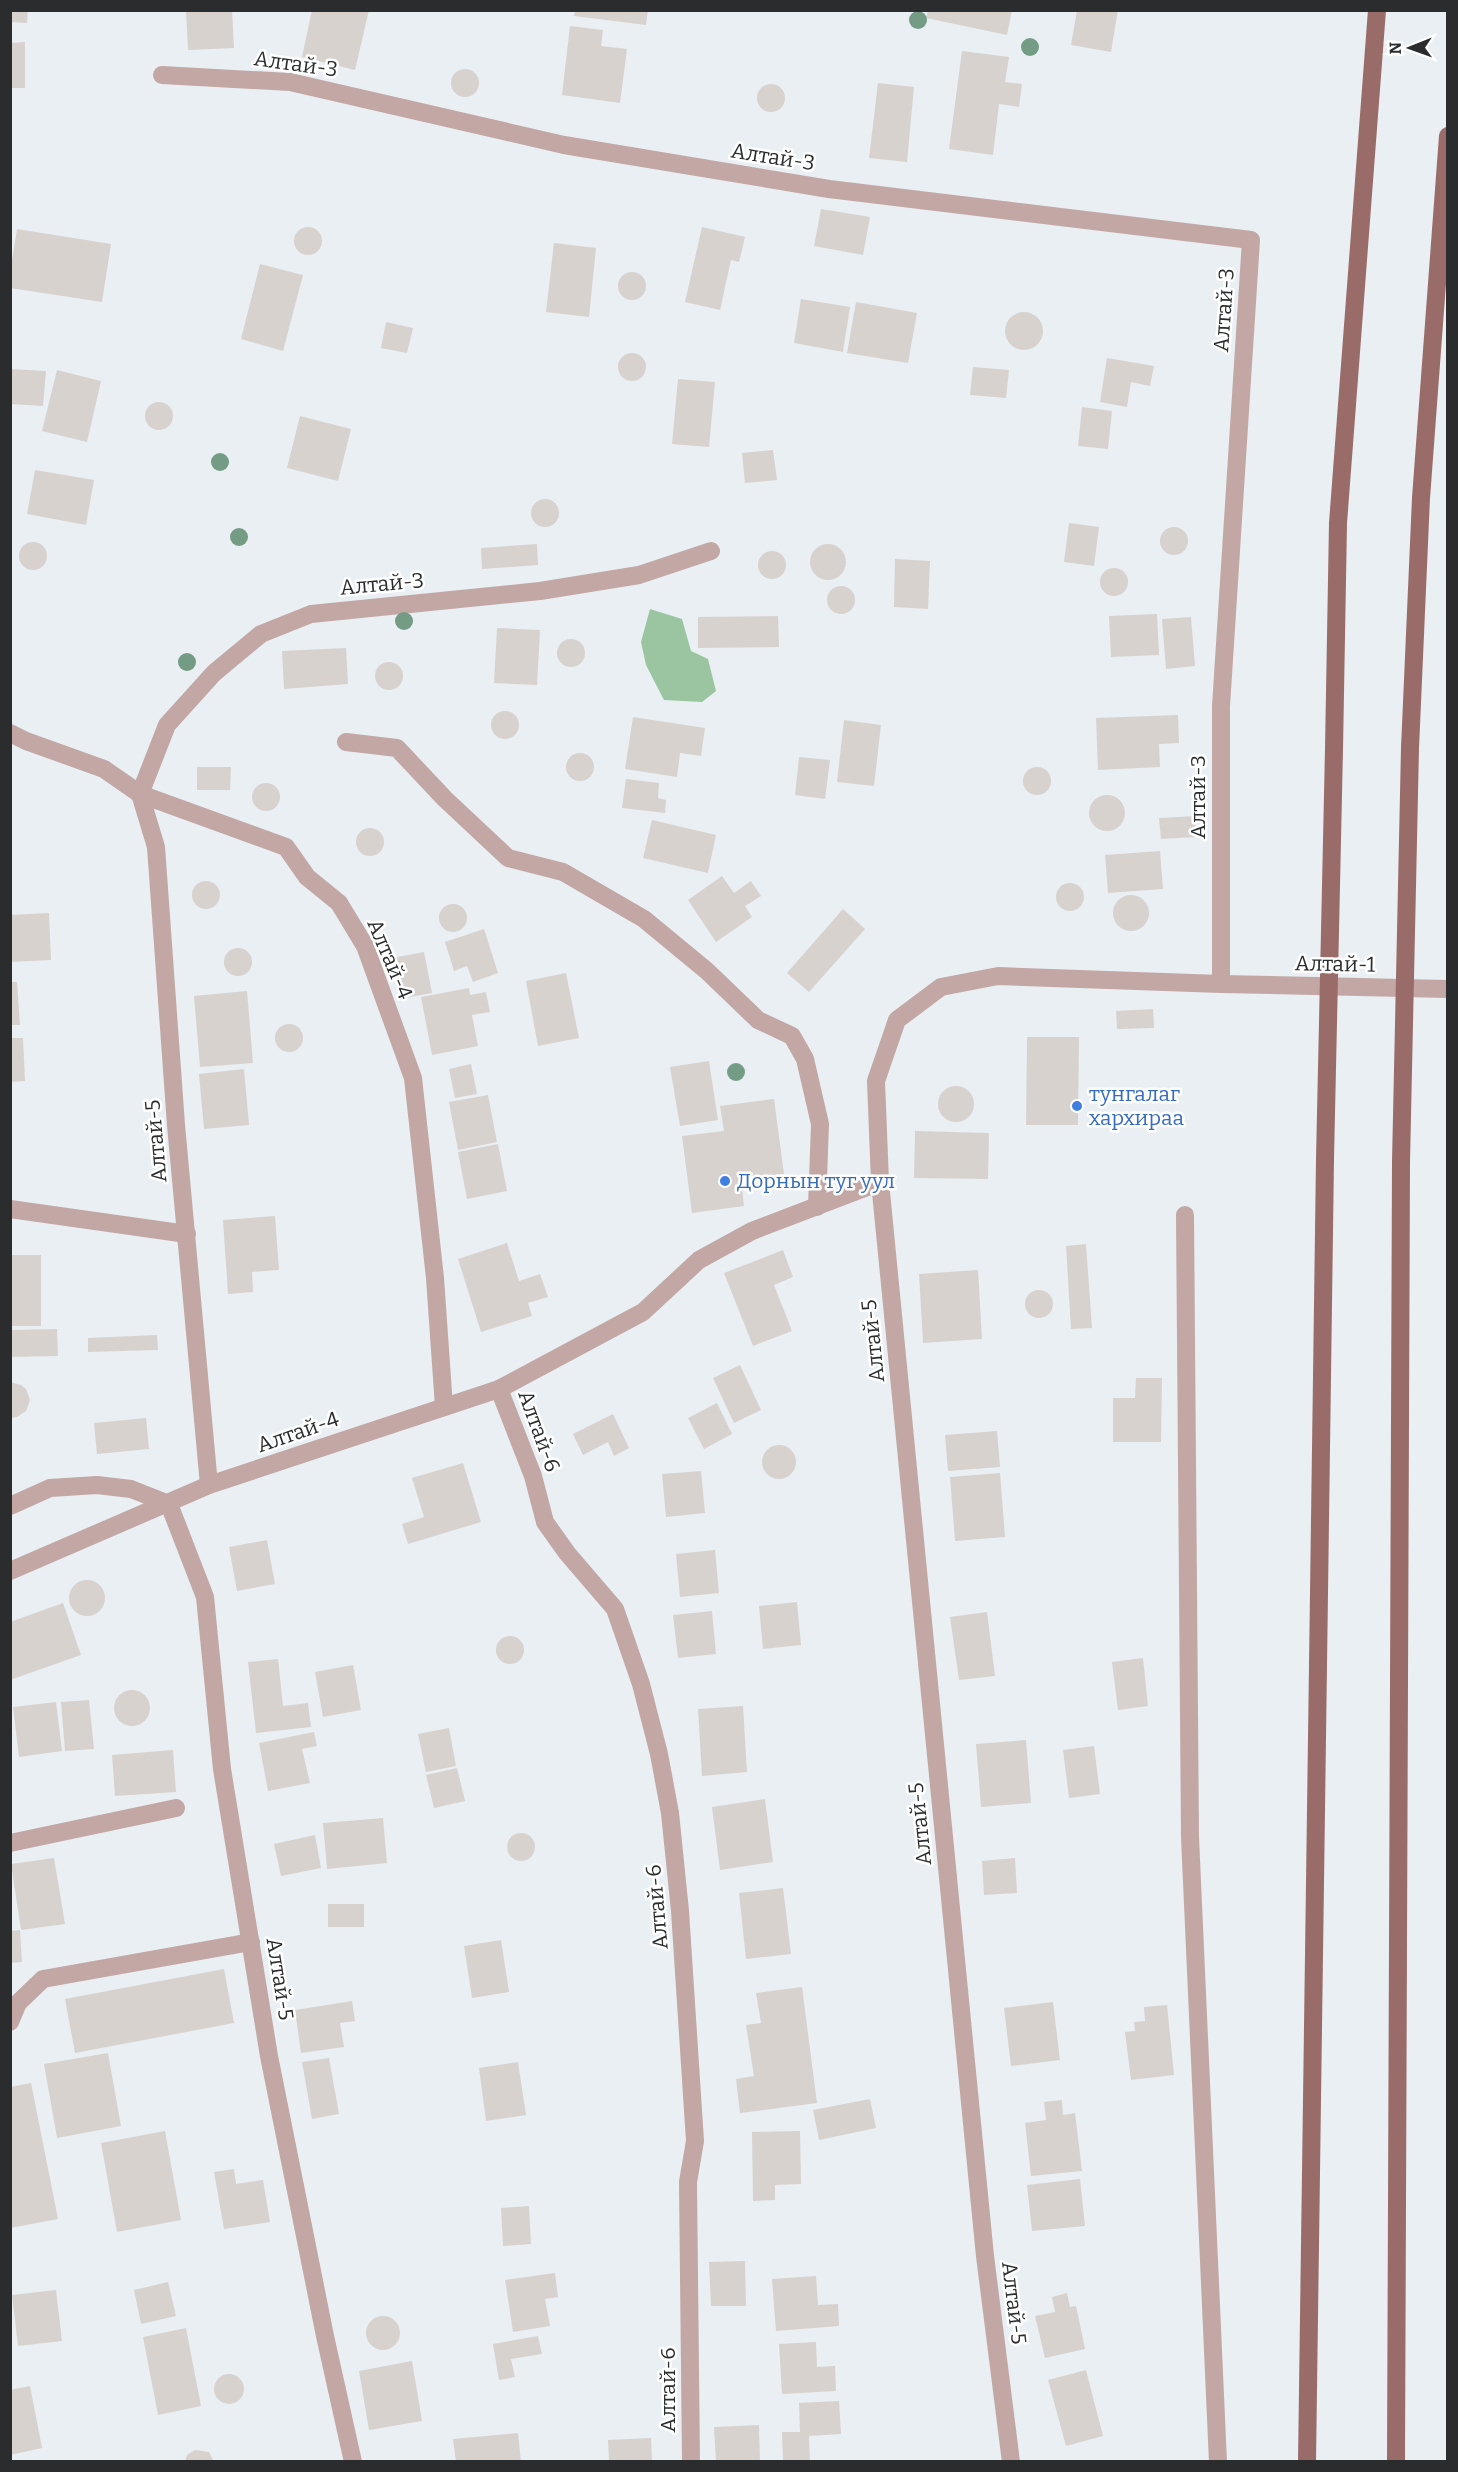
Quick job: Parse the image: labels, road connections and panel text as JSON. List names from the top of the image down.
{
  "streets": {
    "street": [
      "Алтай-3",
      "Алтай-4",
      "Алтай-1",
      "Алтай-5",
      "Алтай-6"
    ]
  },
  "crossings": [
    ["Алтай-3", "Алтай-4"],
    ["Алтай-3", "Алтай-1"],
    ["Алтай-3", "Алтай-5"],
    ["Алтай-4", "Алтай-5"],
    ["Алтай-4", "Алтай-6"]
  ],
  "places": ["тунгалаг хархираа", "Дорнын туг уул"],
  "north": "left"
}
